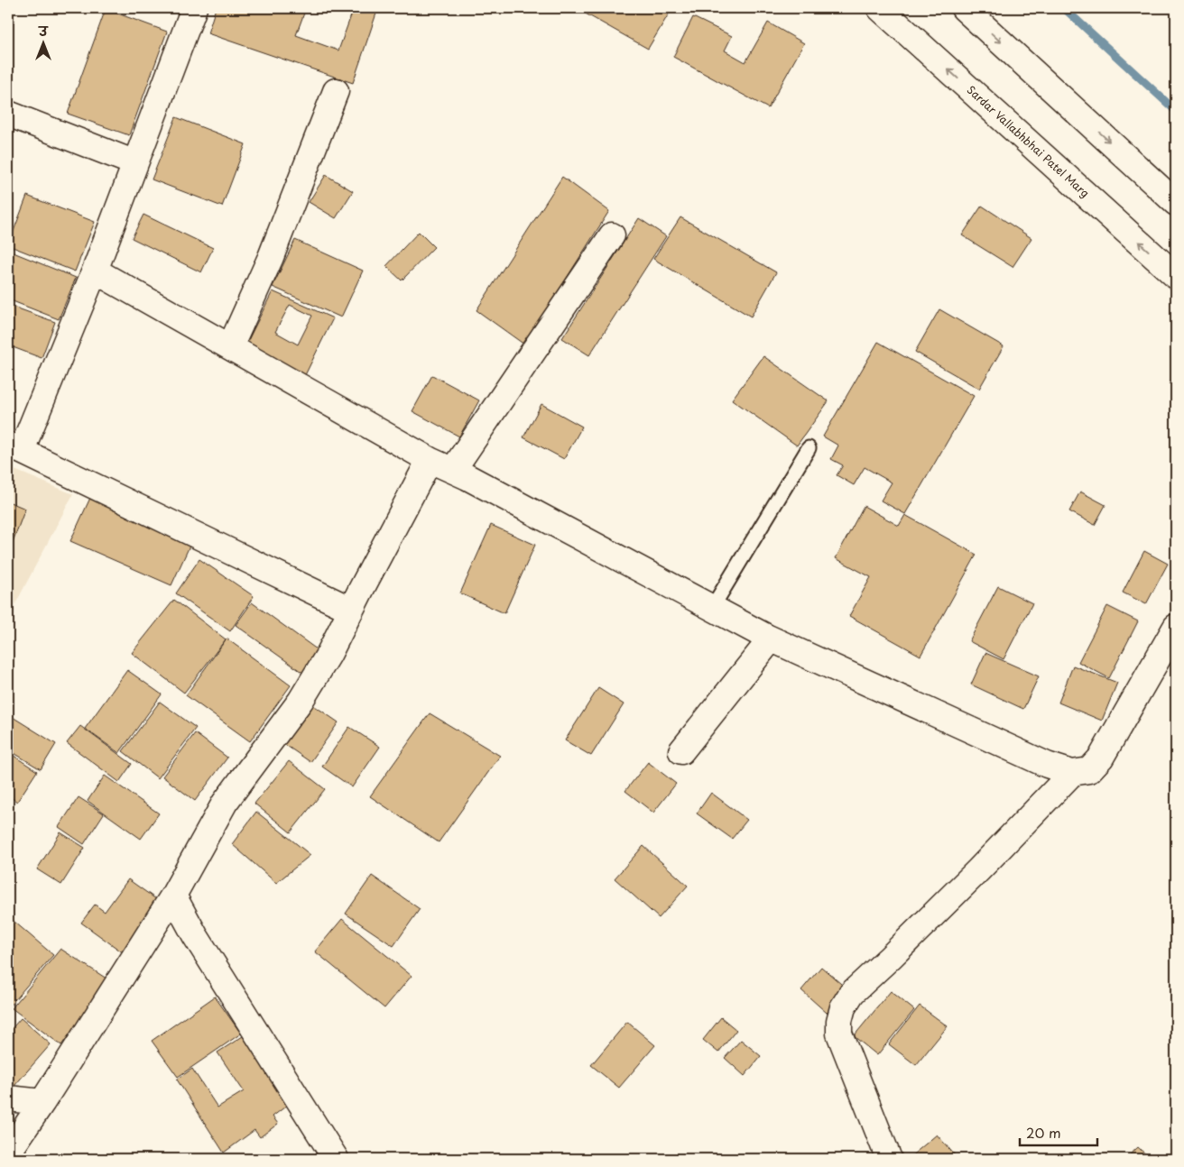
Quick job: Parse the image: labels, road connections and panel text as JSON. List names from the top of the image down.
{
  "streets": {
    "street": ["Sardar Vallabhbhai Patel Marg"]
  },
  "scale_bar": "20 m",
  "north": "top"
}
